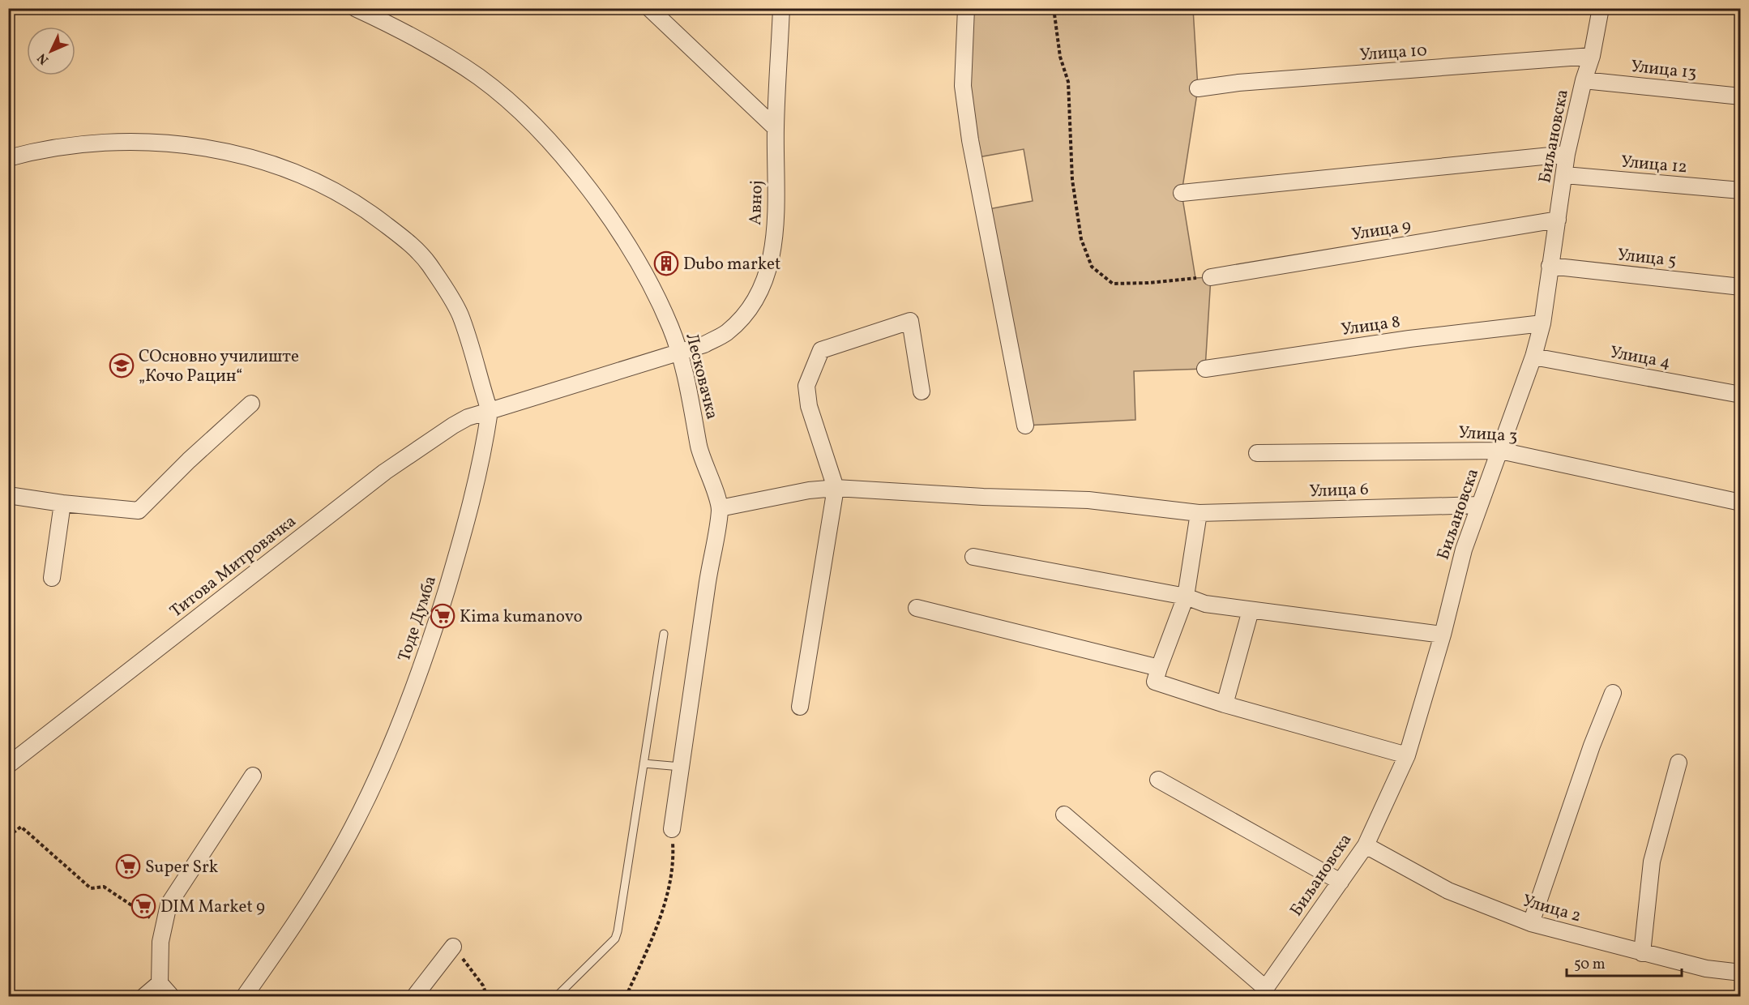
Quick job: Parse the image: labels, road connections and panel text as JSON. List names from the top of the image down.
{
  "streets": {
    "street": [
      "Улица 10",
      "Улица 13",
      "Биљановска",
      "Улица 12",
      "Авној",
      "Улица 9",
      "Улица 5",
      "Улица 8",
      "Улица 4",
      "Лесковачка",
      "Улица 3",
      "Улица 6",
      "Титова Митровачка",
      "Тоде Думба",
      "Улица 2"
    ]
  },
  "crossings": [
    ["Улица 10", "Биљановска"],
    ["Улица 13", "Биљановска"],
    ["Биљановска", "Улица 12"],
    ["Биљановска", "Улица 9"],
    ["Биљановска", "Улица 5"],
    ["Биљановска", "Улица 8"],
    ["Биљановска", "Улица 4"],
    ["Биљановска", "Улица 3"],
    ["Биљановска", "Улица 6"],
    ["Биљановска", "Улица 2"],
    ["Авној", "Лесковачка"],
    ["Лесковачка", "Улица 6"],
    ["Титова Митровачка", "Тоде Думба"]
  ],
  "places": {
    "building": ["Dubo market"],
    "school or university": ["СОсновно училиште „Кочо Рацин“"],
    "supermarket": ["Kima kumanovo", "Super Srk", "DIM Market 9"]
  },
  "scale_bar": "50 m",
  "north": "bottom left"
}
